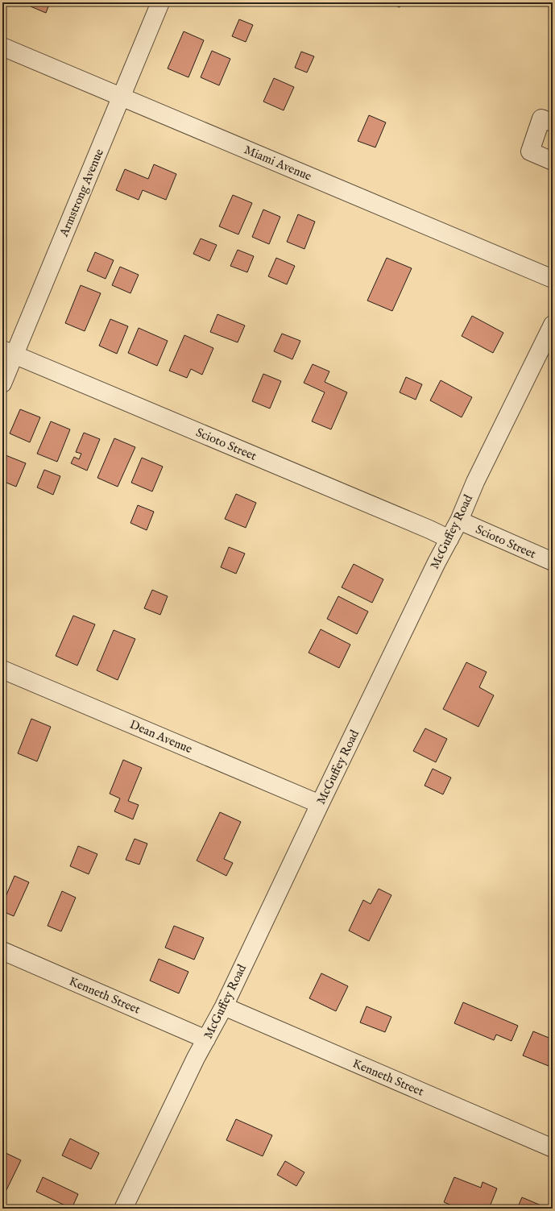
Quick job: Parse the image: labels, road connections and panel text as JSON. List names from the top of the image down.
{
  "streets": {
    "street": [
      "Miami Avenue",
      "Armstrong Avenue",
      "Scioto Street",
      "McGuffey Road",
      "Dean Avenue",
      "Kenneth Street"
    ]
  },
  "crossings": [
    ["Miami Avenue", "Armstrong Avenue"],
    ["Armstrong Avenue", "Scioto Street"],
    ["Scioto Street", "McGuffey Road"],
    ["McGuffey Road", "Dean Avenue"],
    ["McGuffey Road", "Kenneth Street"]
  ]
}
